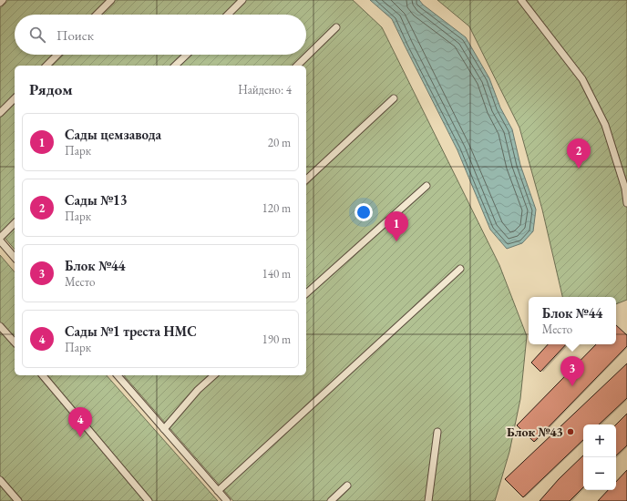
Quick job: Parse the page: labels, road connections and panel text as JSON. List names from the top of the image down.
{
  "places": ["Блок №43"],
  "page": {
    "search": "Поиск",
    "heading": ["Рядом", "Найдено: 4"],
    "list": [
      {
        "mark": "1",
        "name": "Сады цемзавода",
        "note": "Парк",
        "value": "20 m"
      },
      {
        "mark": "2",
        "name": "Сады №13",
        "note": "Парк",
        "value": "120 m"
      },
      {
        "mark": "3",
        "name": "Блок №44",
        "note": "Место",
        "value": "140 m"
      },
      {
        "mark": "4",
        "name": "Сады №1 треста НМС",
        "note": "Парк",
        "value": "190 m"
      }
    ],
    "pins": [
      "2",
      "1",
      "3",
      "4"
    ],
    "popup": ["Блок №44", "Место"],
    "map_buttons": ["+", "−"]
  }
}
